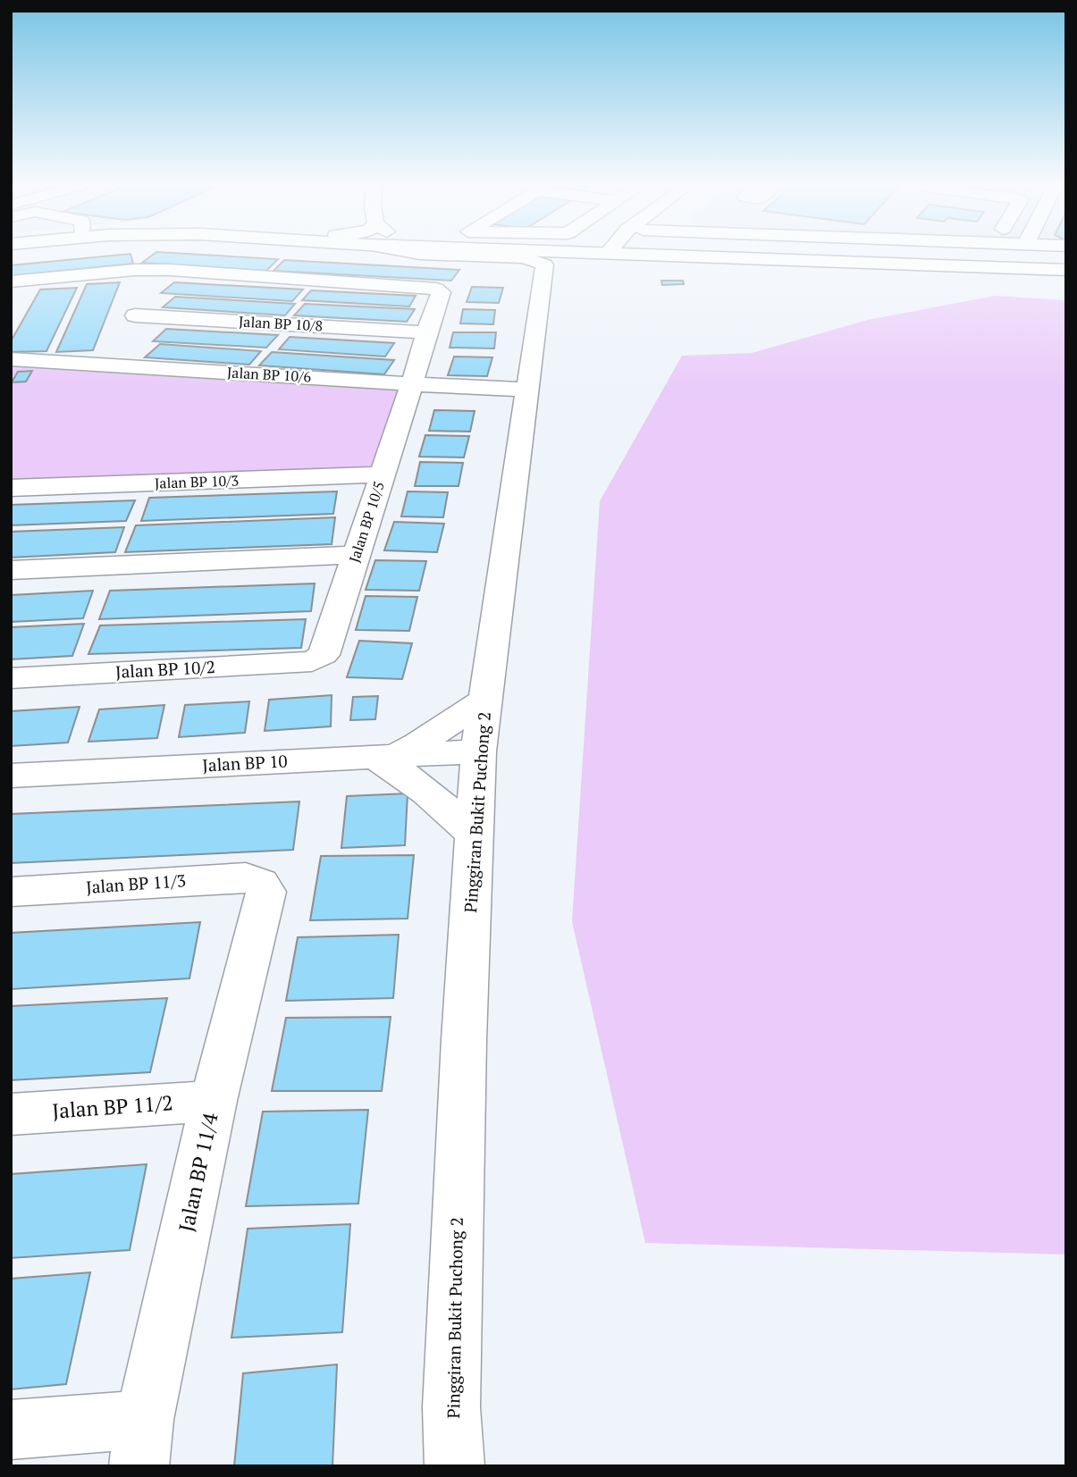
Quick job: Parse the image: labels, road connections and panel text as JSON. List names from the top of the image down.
{
  "streets": {
    "street": [
      "Jalan BP 10/8",
      "Jalan BP 10/6",
      "Jalan BP 10/3",
      "Jalan BP 10/5",
      "Jalan BP 10/2",
      "Jalan BP 10",
      "Pinggiran Bukit Puchong 2",
      "Jalan BP 11/3",
      "Jalan BP 11/2",
      "Jalan BP 11/4"
    ]
  },
  "crossings": [
    ["Jalan BP 10/8", "Jalan BP 10/5"],
    ["Jalan BP 10/6", "Jalan BP 10/5"],
    ["Jalan BP 10/6", "Pinggiran Bukit Puchong 2"],
    ["Jalan BP 10/3", "Jalan BP 10/5"],
    ["Jalan BP 10/5", "Jalan BP 10/2"],
    ["Jalan BP 10", "Pinggiran Bukit Puchong 2"],
    ["Jalan BP 11/3", "Jalan BP 11/4"],
    ["Jalan BP 11/2", "Jalan BP 11/4"]
  ]
}
